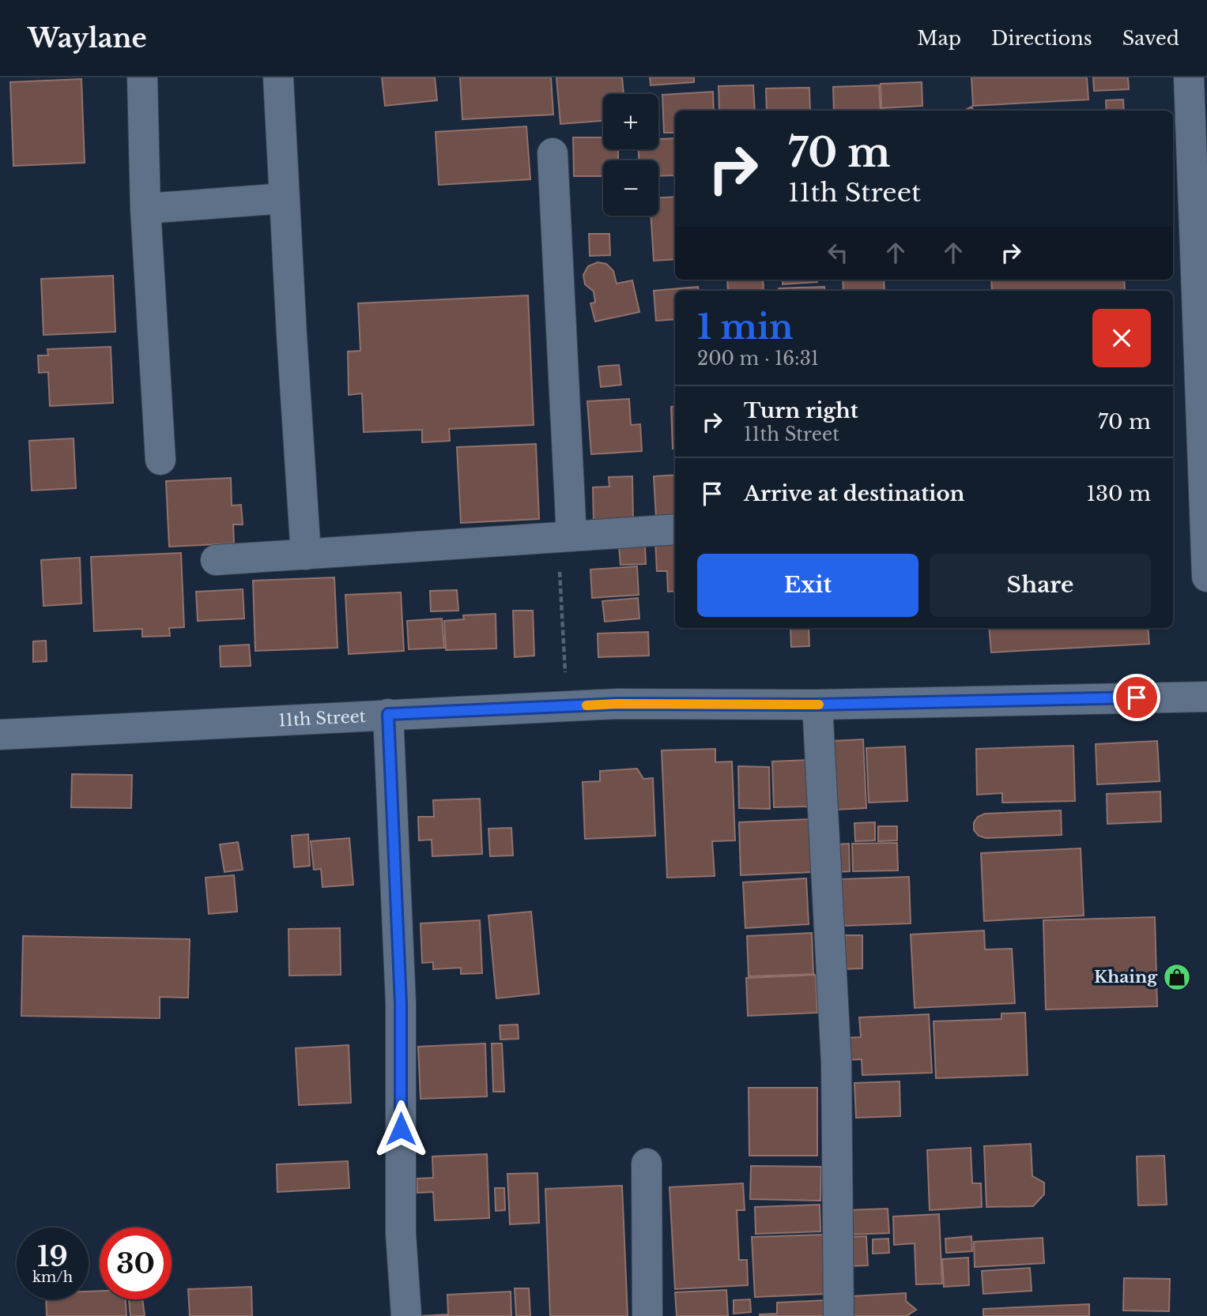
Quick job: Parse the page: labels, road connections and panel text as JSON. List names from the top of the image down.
{
  "streets": {
    "street": ["11th Street"]
  },
  "places": {
    "shop": ["Khaing"]
  },
  "page": {
    "header": "Waylane",
    "nav": ["Map", "Directions", "Saved"],
    "map_buttons": ["+", "−"],
    "turn": ["70 m", "11th Street"],
    "heading": ["1 min", "200 m · 16:31"],
    "list": [
      {
        "name": "Turn right",
        "note": "11th Street",
        "value": "70 m"
      },
      {
        "name": "Arrive at destination",
        "value": "130 m"
      }
    ],
    "buttons": ["Exit", "Share"],
    "speed": "19 km/h",
    "limit": "30"
  }
}
